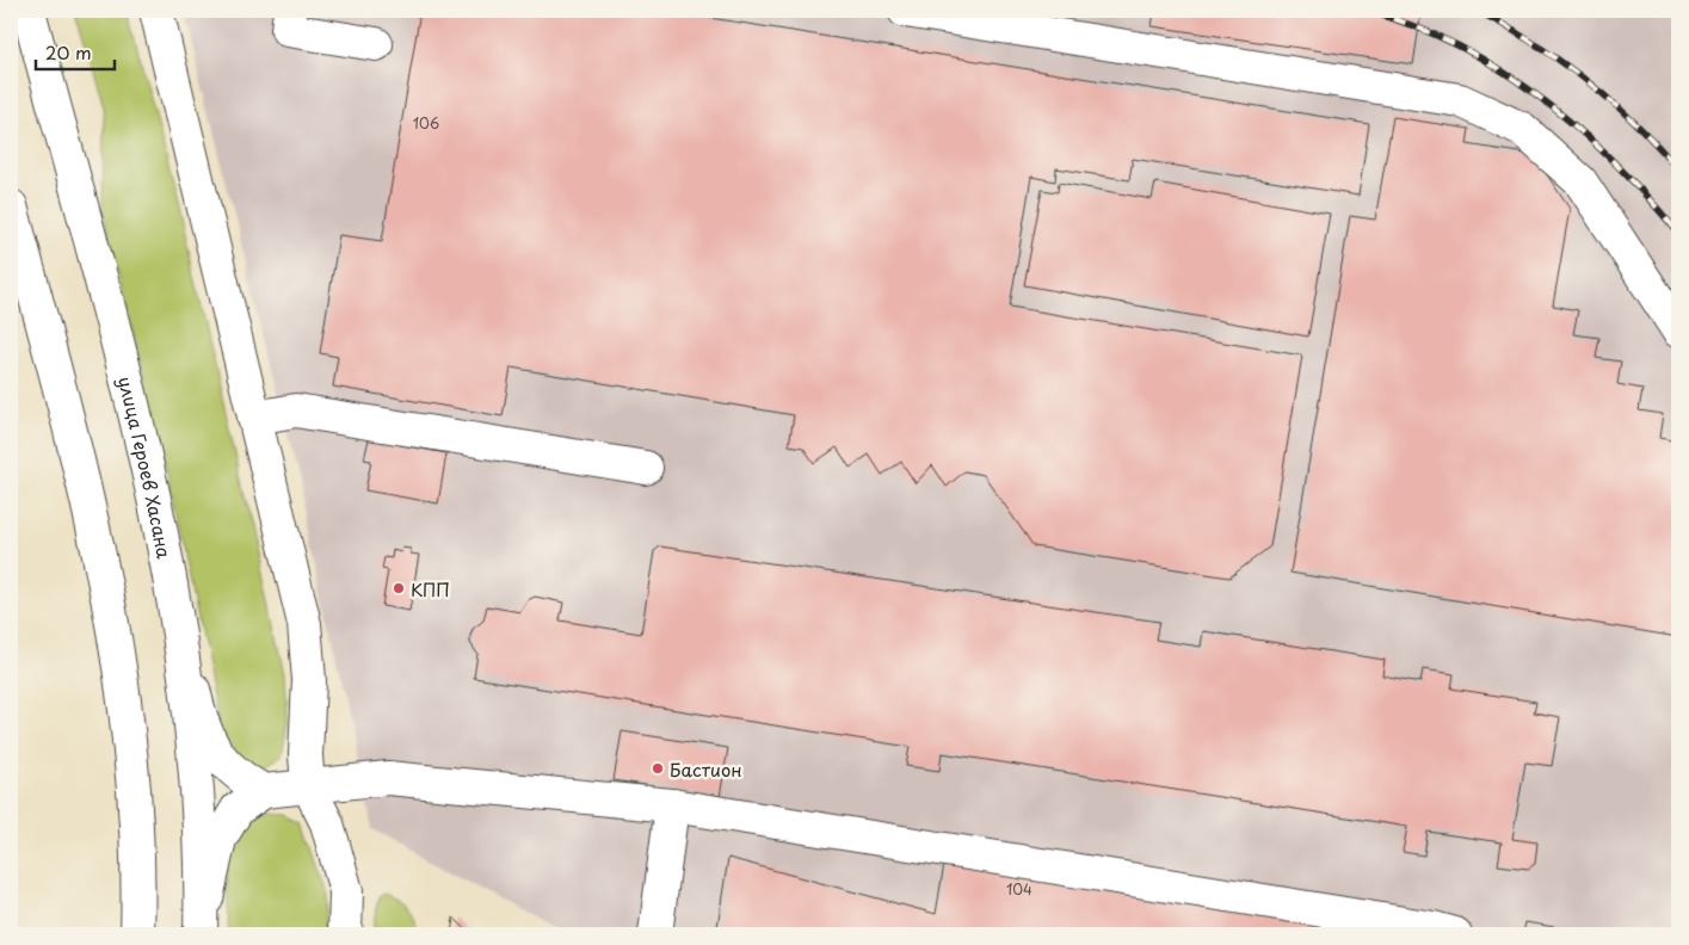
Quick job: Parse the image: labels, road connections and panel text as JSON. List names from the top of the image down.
{
  "streets": {
    "main road": ["улица Героев Хасана"]
  },
  "places": ["КПП", "Бастион"],
  "house_numbers": ["106", "104"],
  "scale_bar": "20 m"
}
